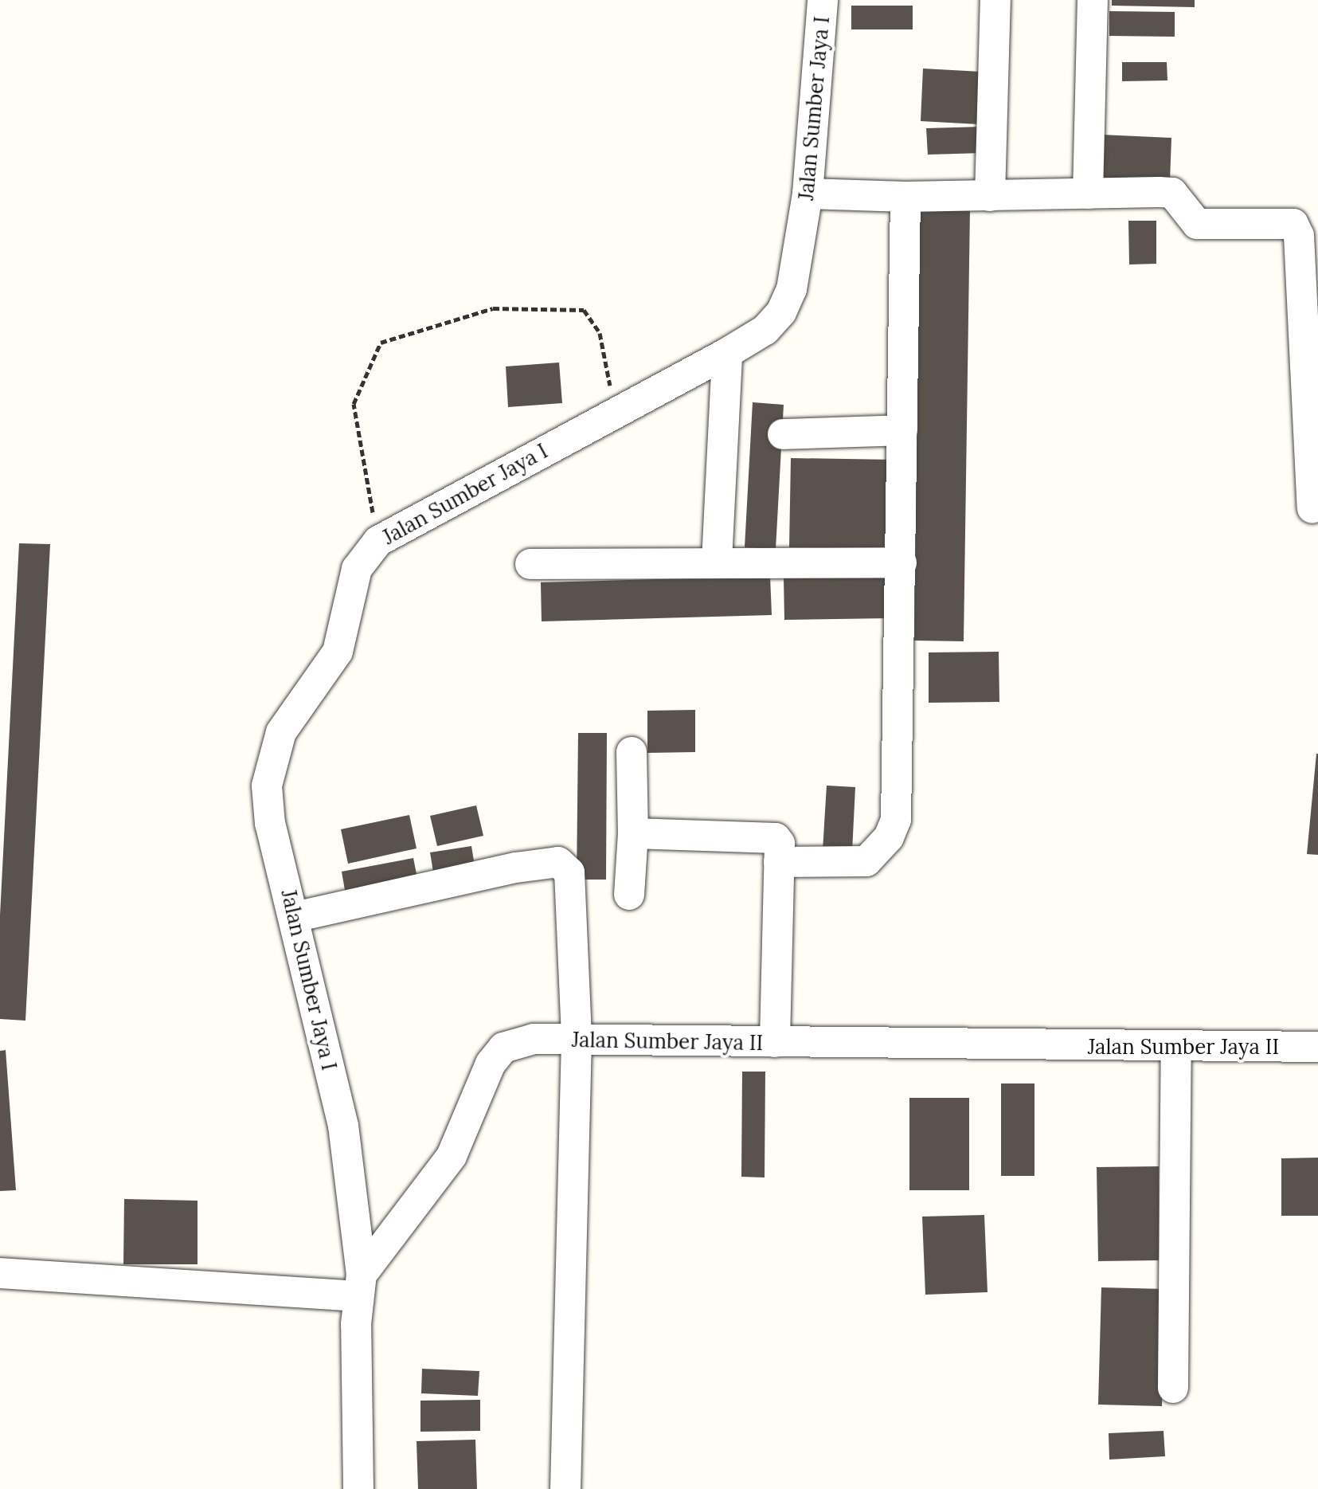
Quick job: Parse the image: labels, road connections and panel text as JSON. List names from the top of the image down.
{
  "streets": {
    "street": ["Jalan Sumber Jaya I", "Jalan Sumber Jaya II"]
  },
  "crossings": [
    ["Jalan Sumber Jaya I", "Jalan Sumber Jaya II"]
  ]
}
